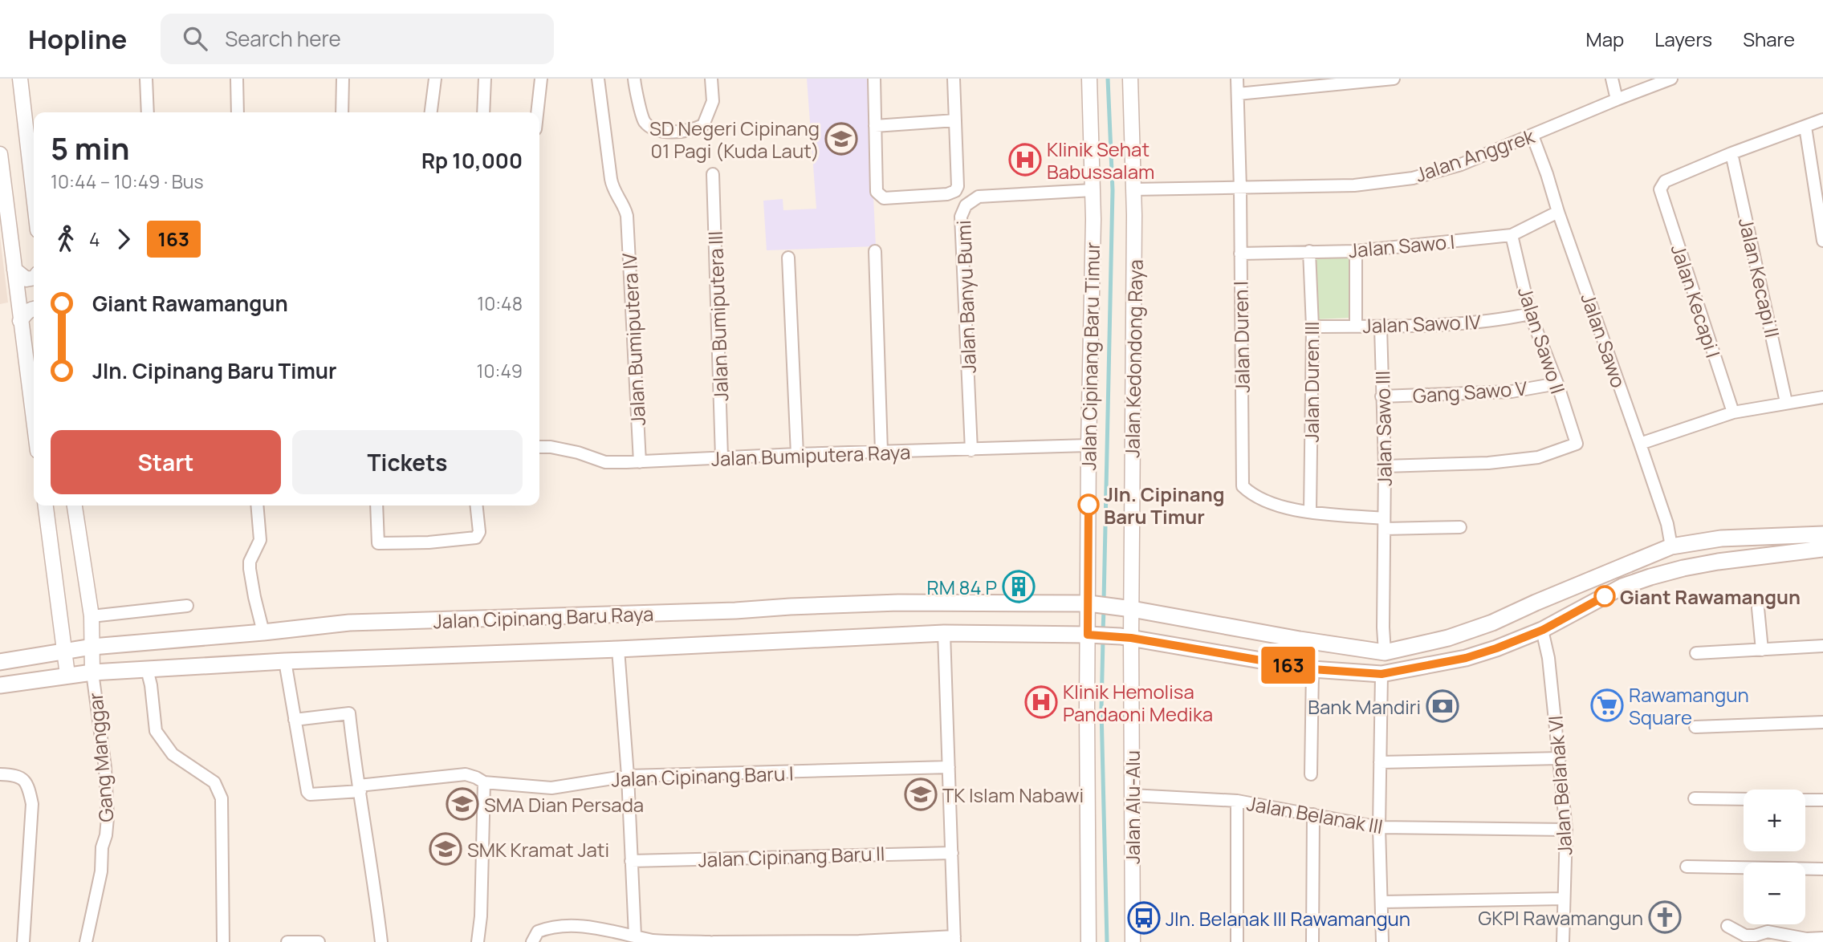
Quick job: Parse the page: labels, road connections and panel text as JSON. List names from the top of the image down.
{
  "streets": {
    "main road": ["Jalan Cipinang Baru Raya"],
    "street": [
      "Jalan Anggrek",
      "Jalan Sawo I",
      "Jalan Kecapi II",
      "Jalan Banyu Bumi",
      "Jalan Kecapi I",
      "Jalan Bumiputera III",
      "Jalan Sawo IV",
      "Jalan Duren I",
      "Jalan Bumiputera IV",
      "Jalan Sawo II",
      "Jalan Sawo",
      "Jalan Cipinang Baru Timur",
      "Jalan Kedondong Raya",
      "Jalan Duren III",
      "Gang Sawo V",
      "Jalan Sawo III",
      "Jalan Bumiputera Raya",
      "Gang Manggar",
      "Jalan Cipinang Baru I",
      "Jalan Belanak VI",
      "Jalan Alu-Alu",
      "Jalan Belanak III",
      "Jalan Cipinang Baru II"
    ]
  },
  "crossings": [
    ["Jalan Anggrek", "Jalan Duren I"],
    ["Jalan Anggrek", "Jalan Sawo"],
    ["Jalan Anggrek", "Jalan Kedondong Raya"],
    ["Jalan Sawo I", "Jalan Duren I"],
    ["Jalan Sawo I", "Jalan Sawo II"],
    ["Jalan Sawo I", "Jalan Sawo"],
    ["Jalan Sawo I", "Jalan Duren III"],
    ["Jalan Kecapi II", "Jalan Kecapi I"],
    ["Jalan Banyu Bumi", "Jalan Cipinang Baru Timur"],
    ["Jalan Banyu Bumi", "Jalan Bumiputera Raya"],
    ["Jalan Bumiputera III", "Jalan Bumiputera Raya"],
    ["Jalan Sawo IV", "Jalan Sawo II"],
    ["Jalan Sawo IV", "Jalan Duren III"],
    ["Jalan Sawo IV", "Jalan Sawo III"],
    ["Jalan Duren I", "Jalan Duren III"],
    ["Jalan Bumiputera IV", "Jalan Bumiputera Raya"],
    ["Jalan Sawo II", "Gang Sawo V"],
    ["Jalan Sawo II", "Jalan Sawo III"],
    ["Jalan Cipinang Baru Timur", "Jalan Bumiputera Raya"],
    ["Jalan Cipinang Baru Timur", "Jalan Cipinang Baru Raya"],
    ["Jalan Kedondong Raya", "Jalan Cipinang Baru Raya"],
    ["Jalan Kedondong Raya", "Jalan Alu-Alu"],
    ["Gang Sawo V", "Jalan Sawo III"],
    ["Jalan Sawo III", "Jalan Cipinang Baru Raya"],
    ["Jalan Cipinang Baru Raya", "Gang Manggar"],
    ["Jalan Cipinang Baru Raya", "Jalan Belanak VI"],
    ["Jalan Cipinang Baru Raya", "Jalan Alu-Alu"],
    ["Jalan Belanak VI", "Jalan Belanak III"],
    ["Jalan Alu-Alu", "Jalan Belanak III"]
  ],
  "places": {
    "school or university": [
      "SD Negeri Cipinang 01 Pagi (Kuda Laut)",
      "TK Islam Nabawi",
      "SMA Dian Persada",
      "SMK Kramat Jati"
    ],
    "hospital": ["Klinik Sehat Babussalam", "Klinik Hemolisa Pandaoni Medika"],
    "other": ["Jln. Cipinang Baru Timur", "Giant Rawamangun"],
    "building": ["RM 84 P"],
    "supermarket": ["Rawamangun Square"],
    "bank": ["Bank Mandiri"],
    "church": ["GKPI Rawamangun"],
    "bus stop": ["Jln. Belanak III Rawamangun"]
  },
  "lines": ["bus line 163"],
  "page": {
    "header": "Hopline",
    "search": "Search here",
    "nav": ["Map", "Layers", "Share"],
    "on_map": "163",
    "heading": ["5 min", "10:44 – 10:49 · Bus", "Rp 10,000"],
    "legs": ["4", "163"],
    "list": [
      {
        "name": "Giant Rawamangun",
        "value": "10:48"
      },
      {
        "name": "Jln. Cipinang Baru Timur",
        "value": "10:49"
      }
    ],
    "buttons": ["Start", "Tickets"],
    "map_buttons": ["+", "−"]
  }
}
